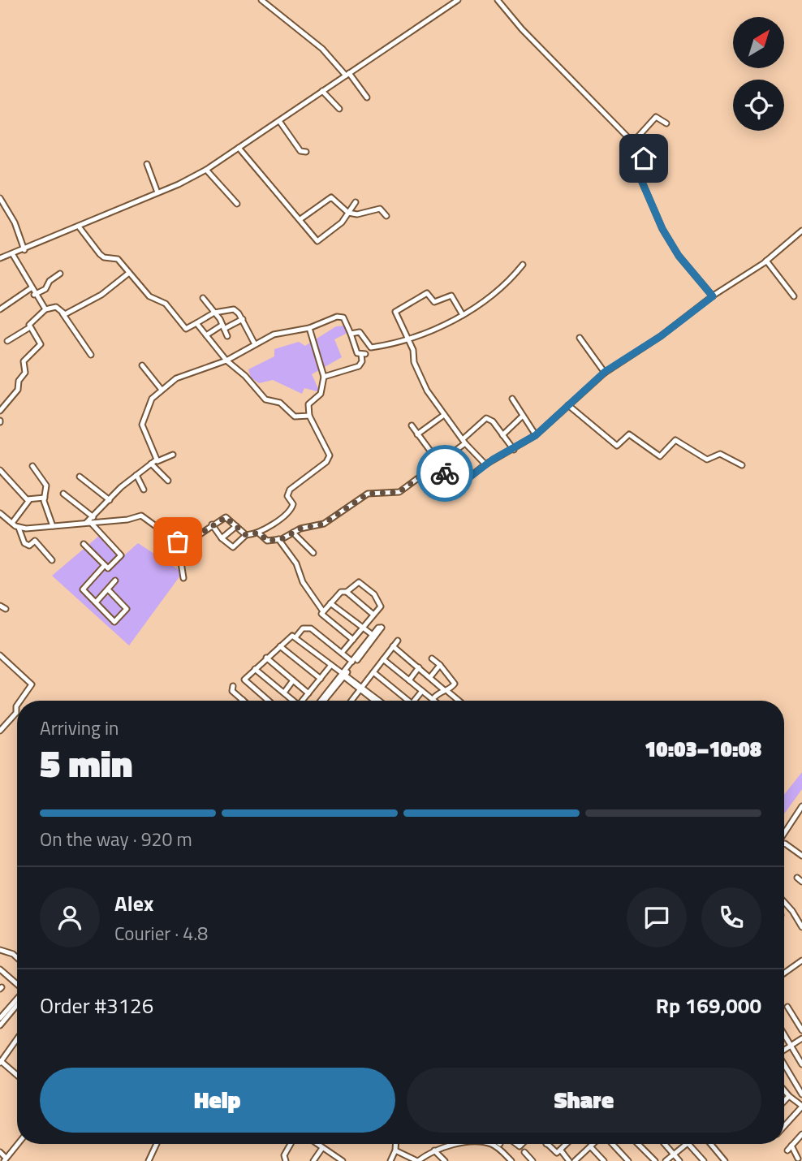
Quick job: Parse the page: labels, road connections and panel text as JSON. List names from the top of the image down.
{
  "north": "top right",
  "page": {
    "heading": ["5 min", "Arriving in", "10:03–10:08"],
    "panel": [
      "Alex",
      "Courier · 4.8",
      "Order #3126",
      "Rp 169,000"
    ],
    "bar": "On the way · 920 m",
    "buttons": ["Help", "Share"]
  }
}
